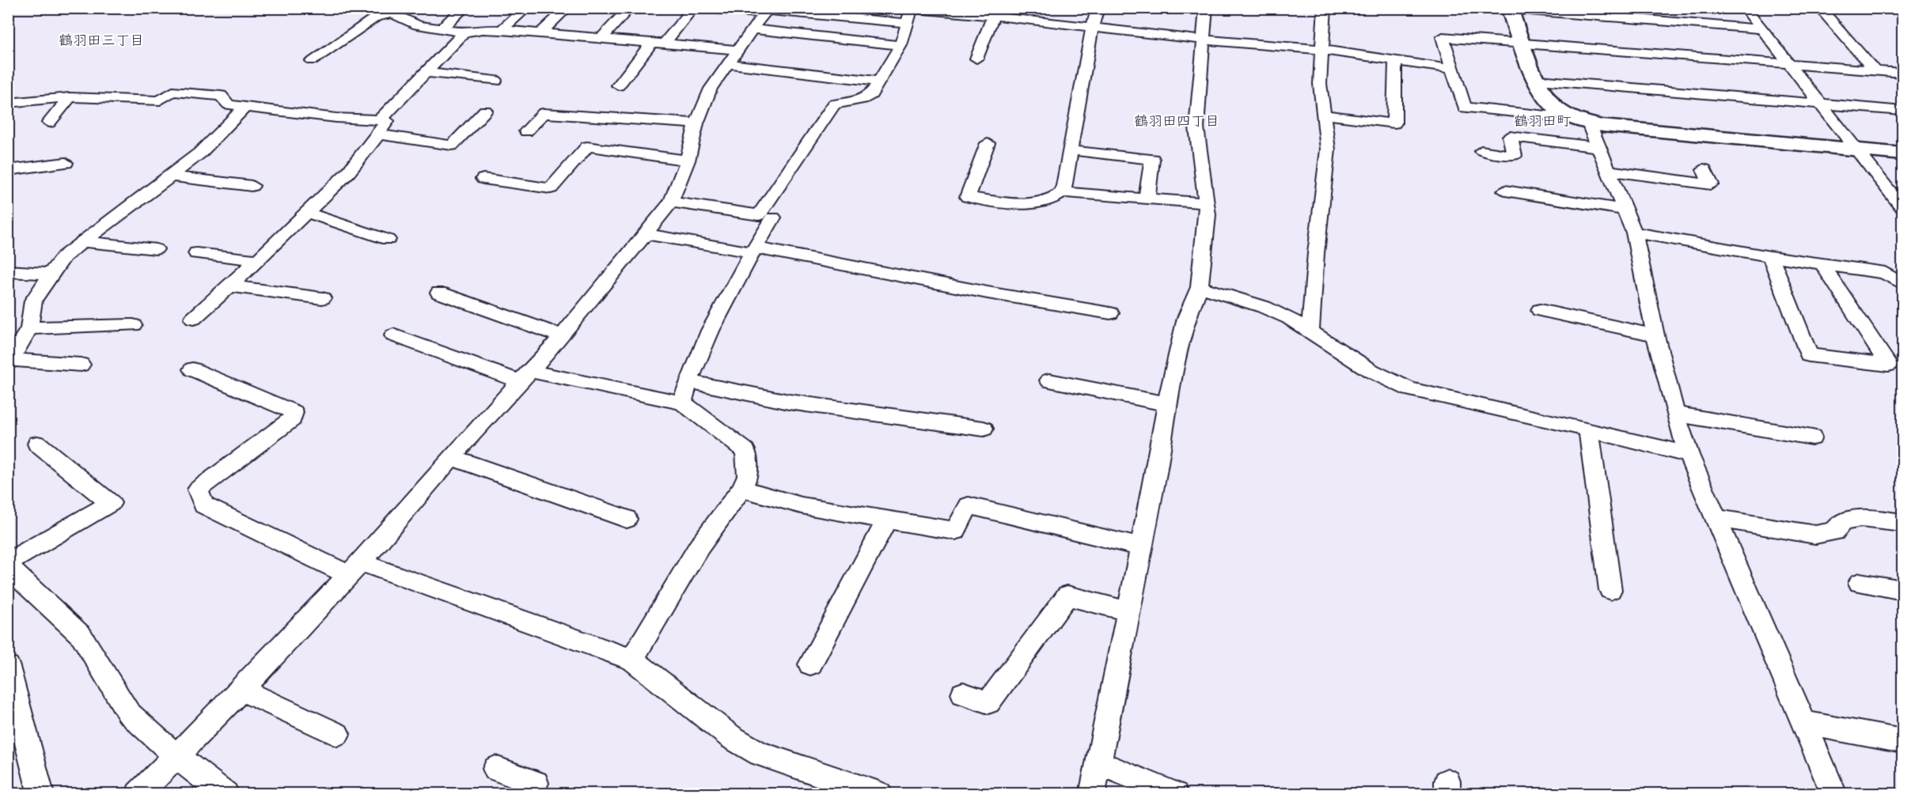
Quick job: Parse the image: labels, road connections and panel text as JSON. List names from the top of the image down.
{
  "districts": ["鶴羽田三丁目", "鶴羽田四丁目", "鶴羽田町"]
}
